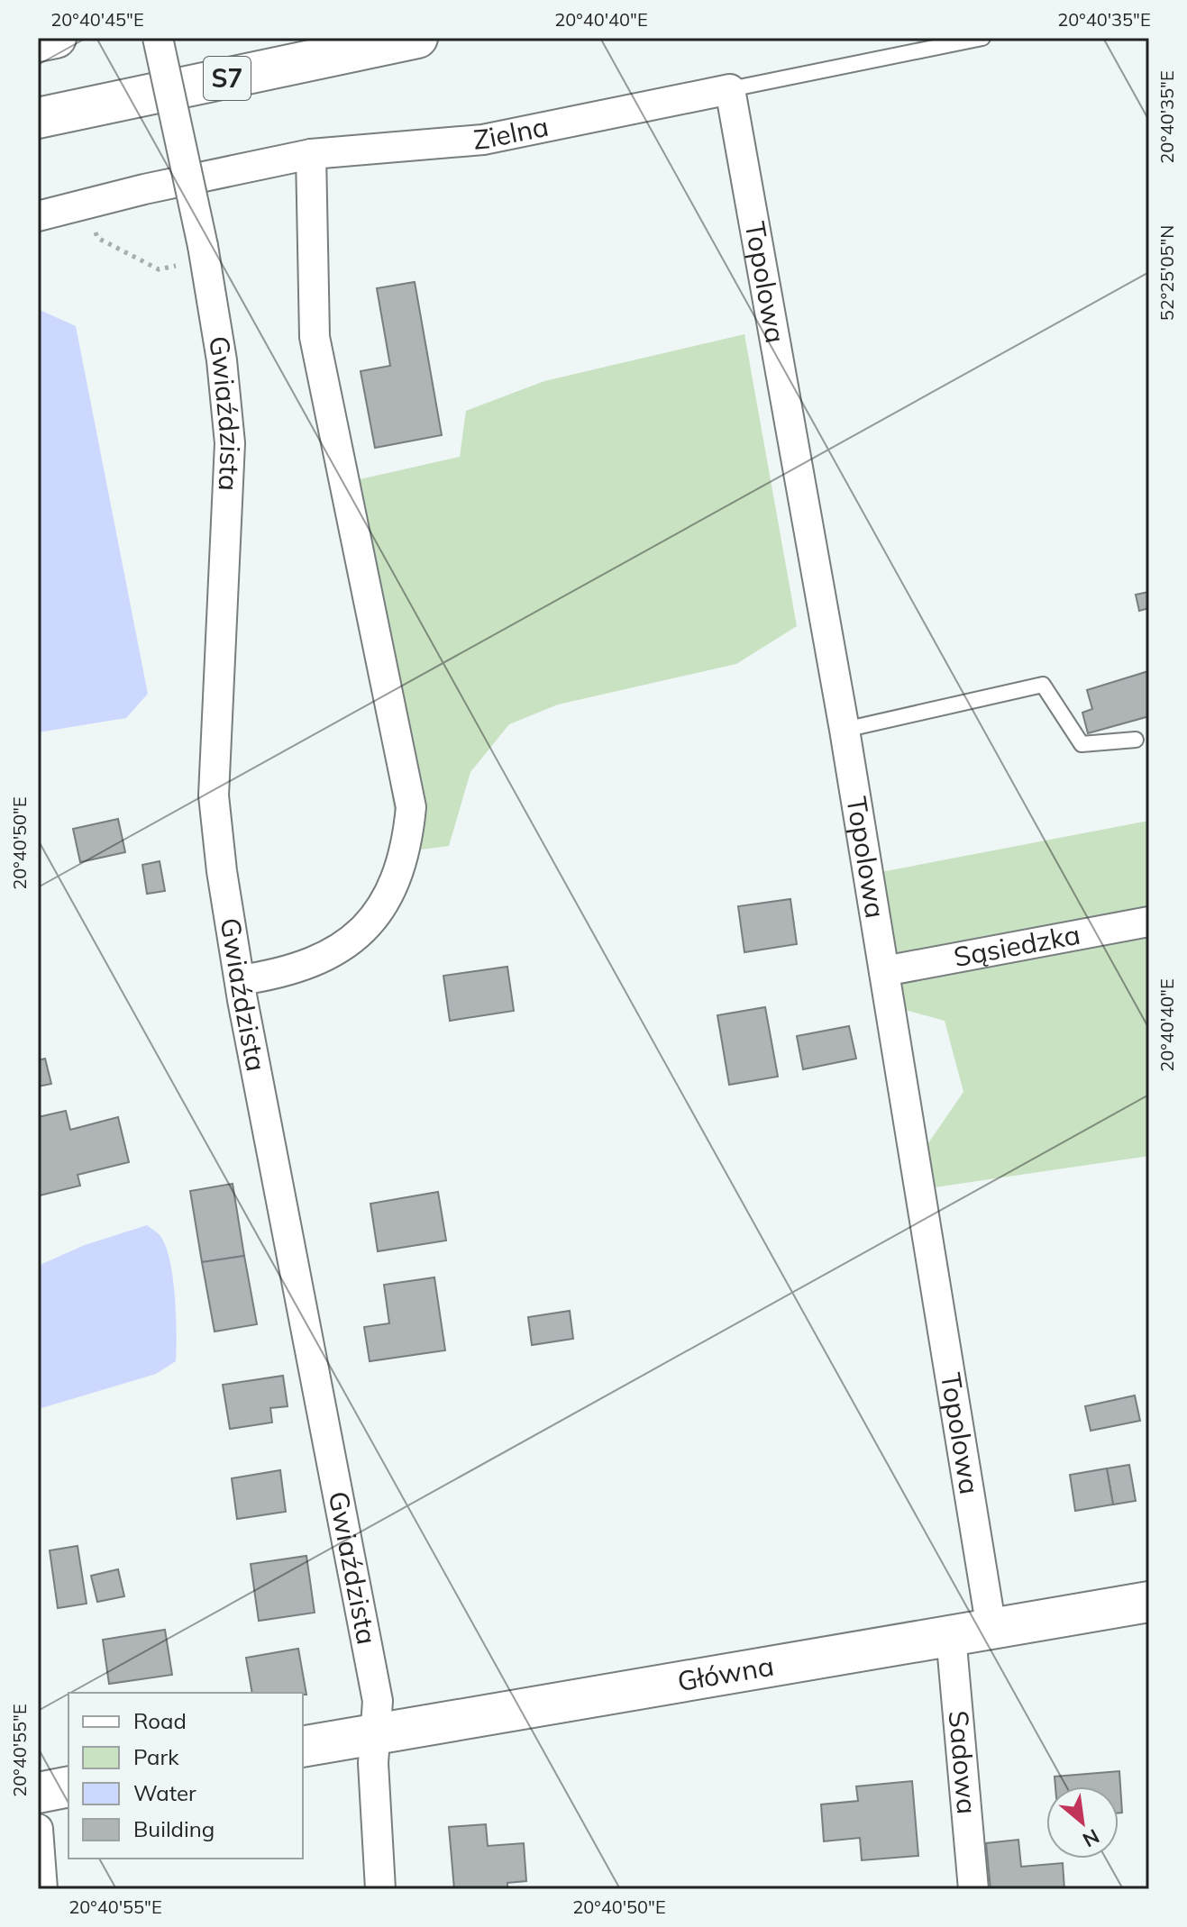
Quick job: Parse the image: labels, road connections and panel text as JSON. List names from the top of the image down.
{
  "streets": {
    "main road": ["S7", "Główna"],
    "street": [
      "Zielna",
      "Topolowa",
      "Gwiaździsta",
      "Sąsiedzka",
      "Sadowa"
    ]
  },
  "crossings": [
    ["Zielna", "Topolowa"],
    ["Topolowa", "Sąsiedzka"],
    ["Topolowa", "Główna"],
    ["Gwiaździsta", "Główna"],
    ["Główna", "Sadowa"]
  ],
  "legend": [
    "Road",
    "Park",
    "Water",
    "Building"
  ],
  "north": "bottom right",
  "coordinates": [
    "20°40'45\"E",
    "20°40'40\"E",
    "20°40'35\"E",
    "52°25'05\"N",
    "20°40'50\"E",
    "20°40'55\"E"
  ]
}
